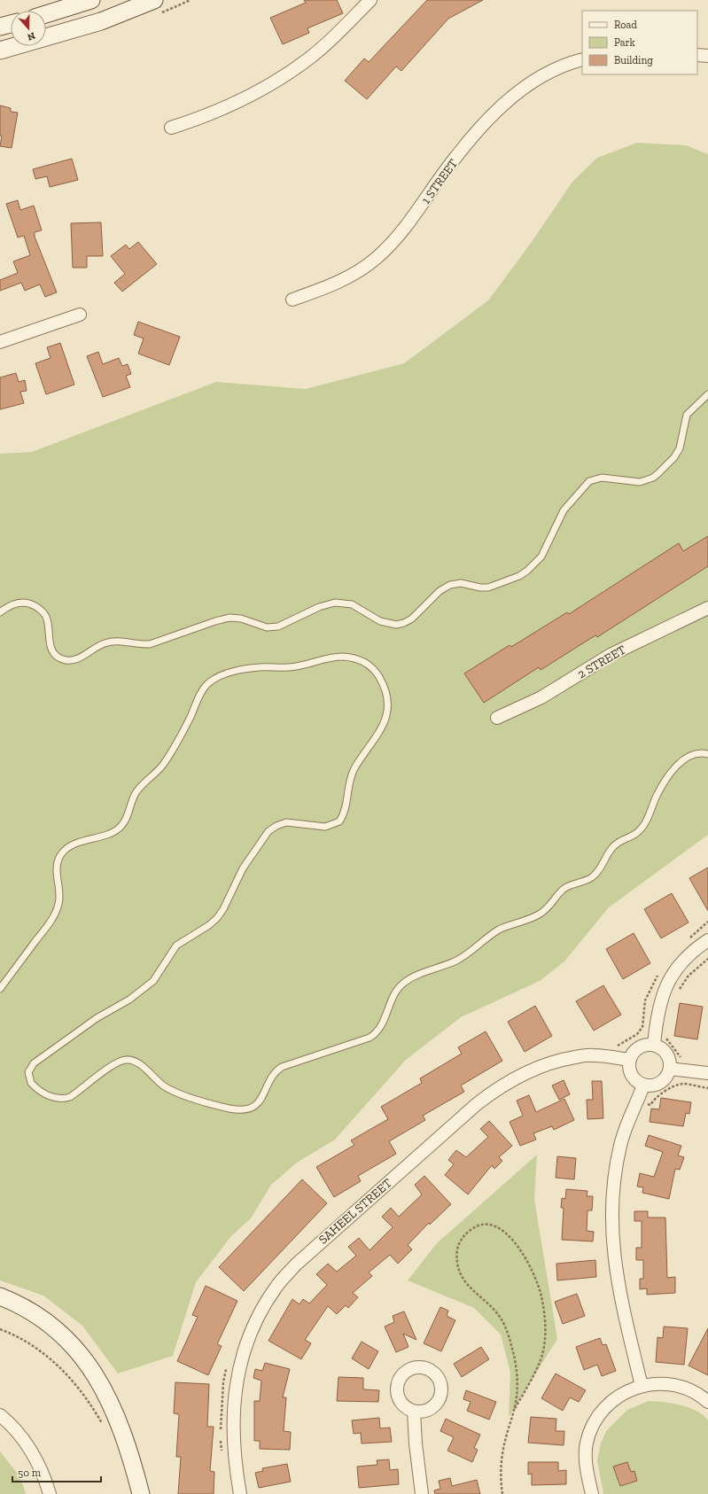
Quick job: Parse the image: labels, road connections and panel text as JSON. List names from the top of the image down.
{
  "streets": {
    "street": ["1 STREET", "2 STREET", "SAHEEL STREET"]
  },
  "legend": ["Road", "Park", "Building"],
  "scale_bar": "50 m",
  "north": "bottom"
}
